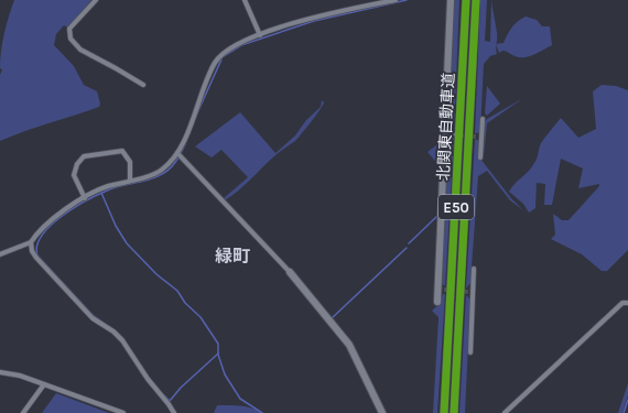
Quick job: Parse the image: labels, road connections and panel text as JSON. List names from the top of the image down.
{
  "streets": {
    "highway": ["北関東自動車道", "E50"]
  },
  "districts": ["緑町"]
}
